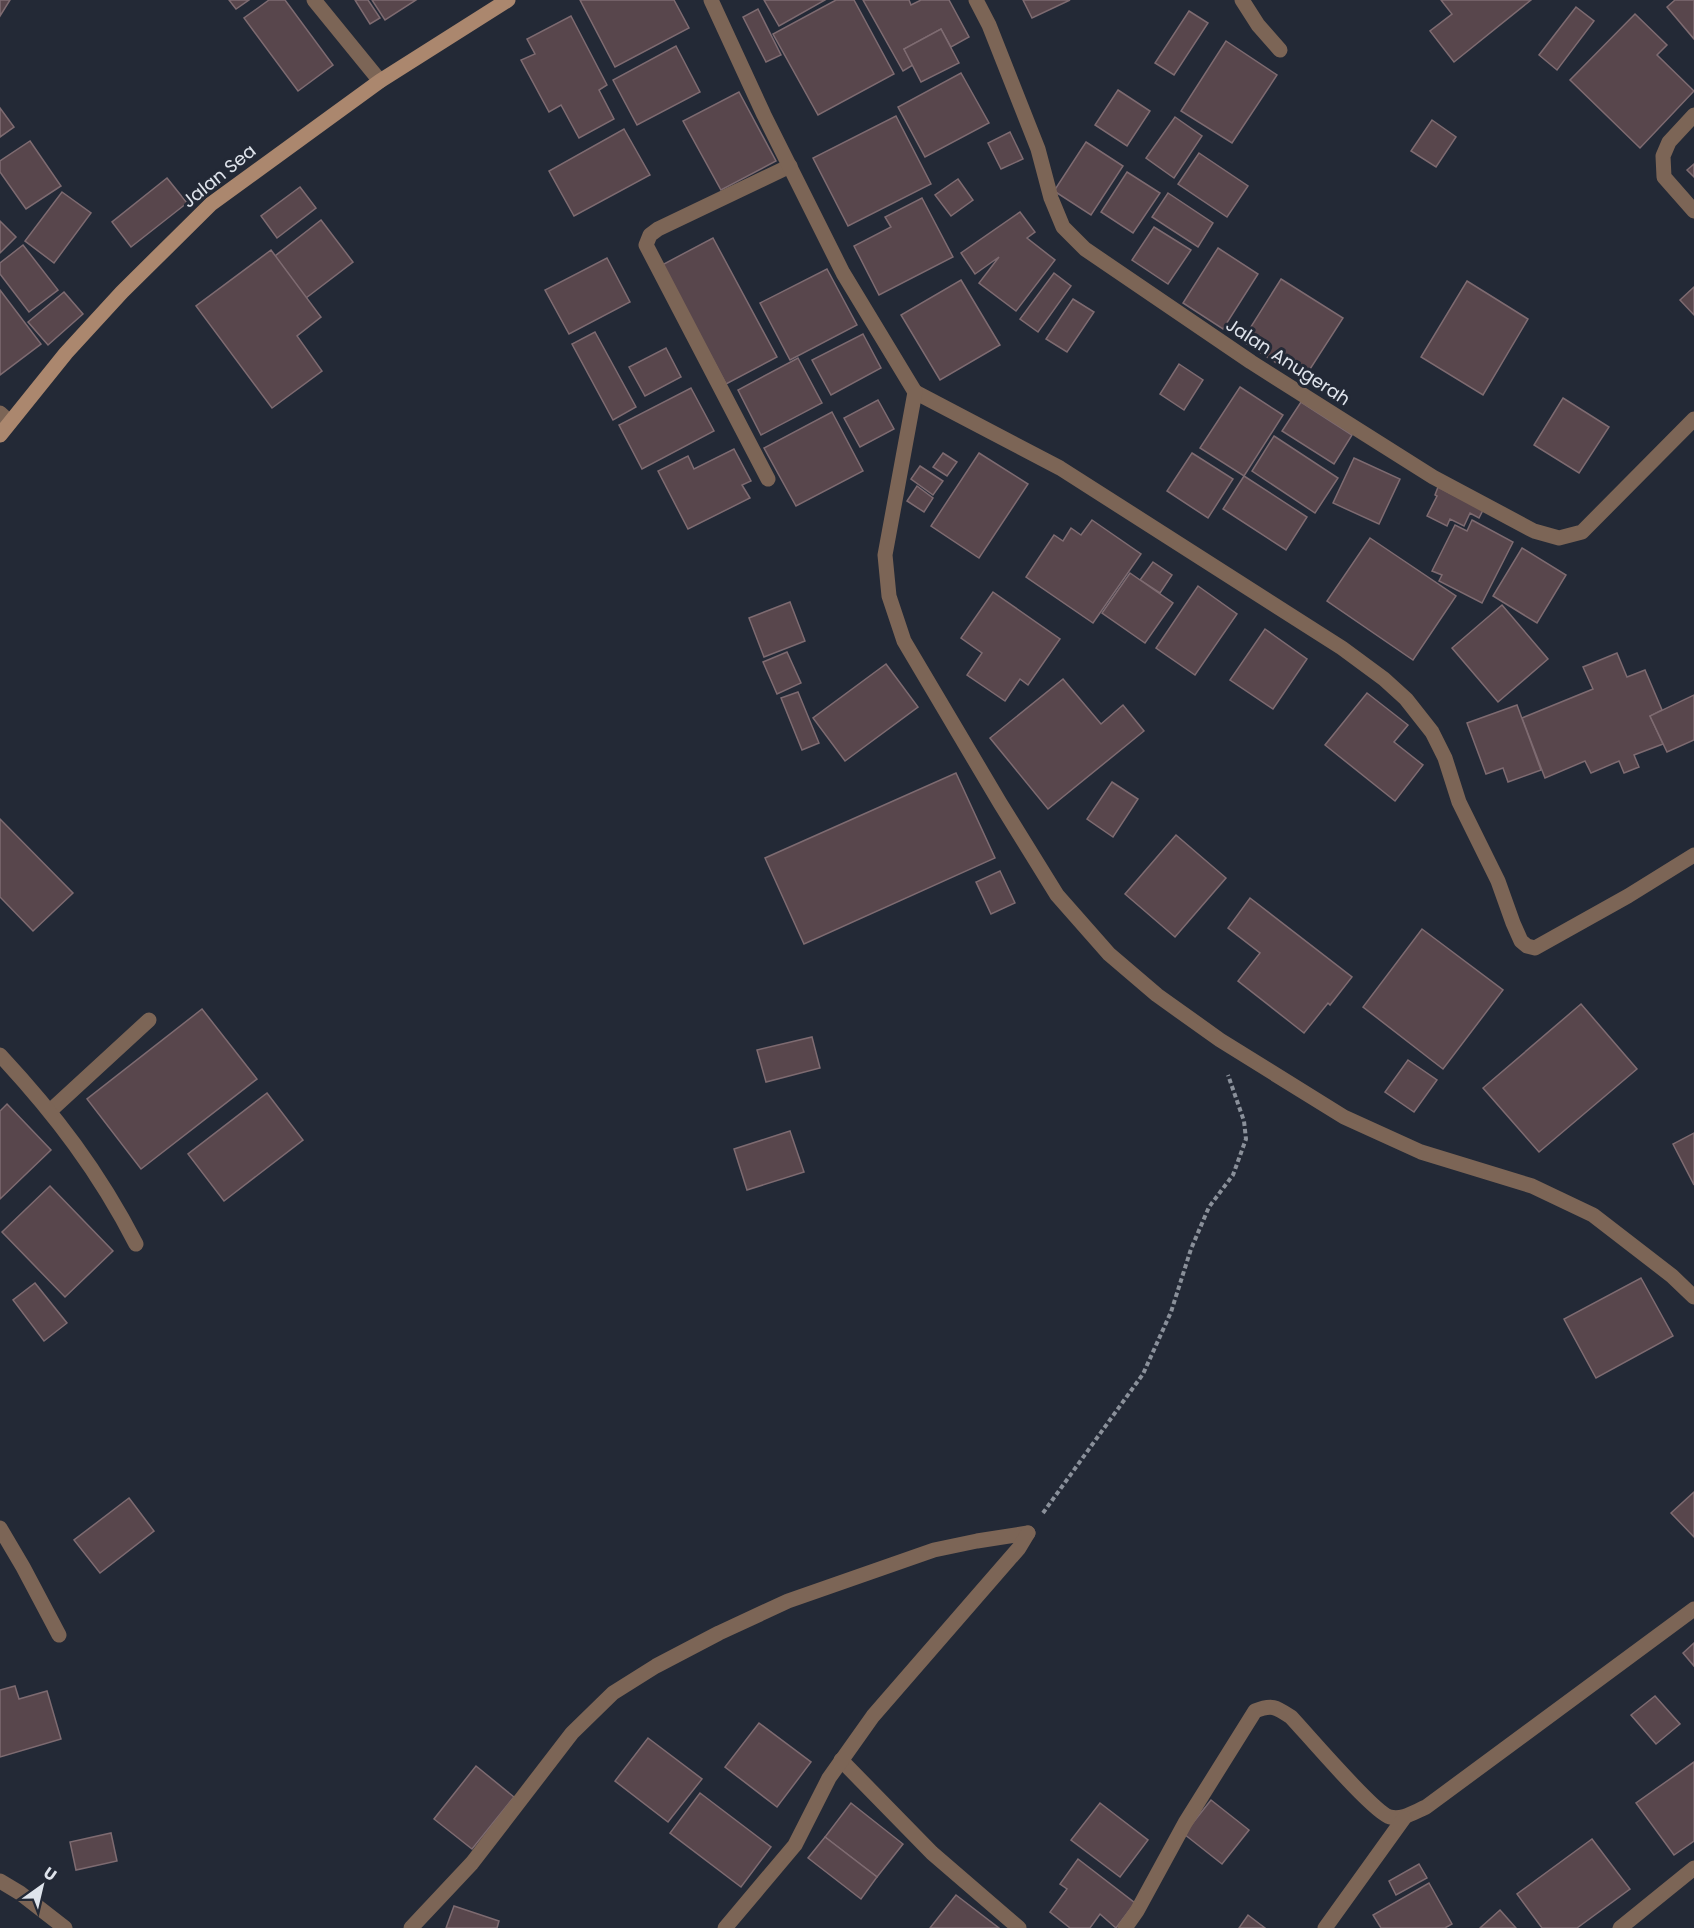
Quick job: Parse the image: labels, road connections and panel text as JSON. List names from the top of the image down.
{
  "streets": {
    "main road": ["Jalan Sea"],
    "street": ["Jalan Anugerah"]
  },
  "north": "top right"
}
